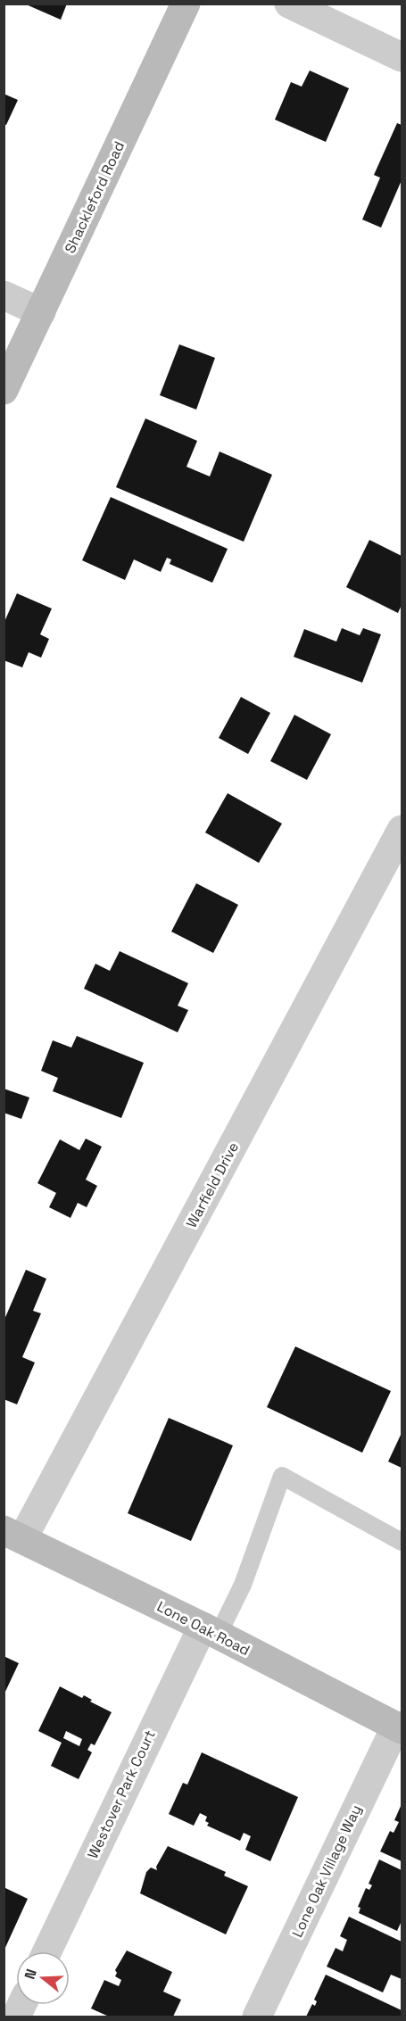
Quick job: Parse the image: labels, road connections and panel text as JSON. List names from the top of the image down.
{
  "streets": {
    "street": [
      "Shackleford Road",
      "Warfield Drive",
      "Lone Oak Road",
      "Westover Park Court",
      "Lone Oak Village Way"
    ]
  },
  "crossings": [
    ["Warfield Drive", "Lone Oak Road"],
    ["Lone Oak Road", "Westover Park Court"],
    ["Lone Oak Road", "Lone Oak Village Way"]
  ],
  "north": "left"
}
